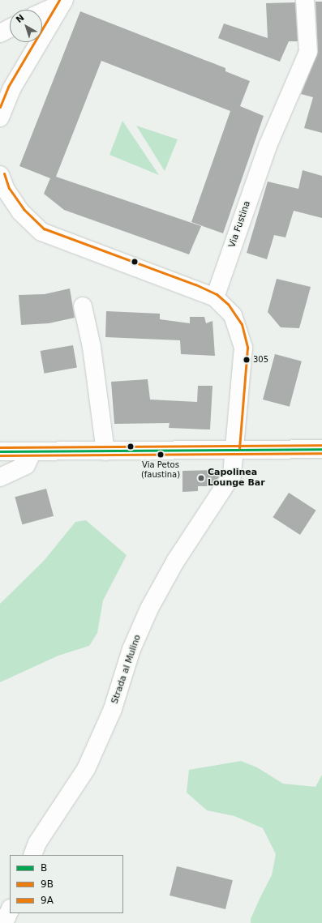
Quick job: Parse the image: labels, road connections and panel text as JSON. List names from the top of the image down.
{
  "streets": {
    "street": ["Via Fustina", "Strada al Mulino"]
  },
  "places": ["305", "Via Petos (faustina)", "Capolinea Lounge Bar"],
  "lines": ["transit line 9A", "transit line B", "transit line 9B"],
  "legend": ["B", "9B", "9A"],
  "north": "top left"
}
